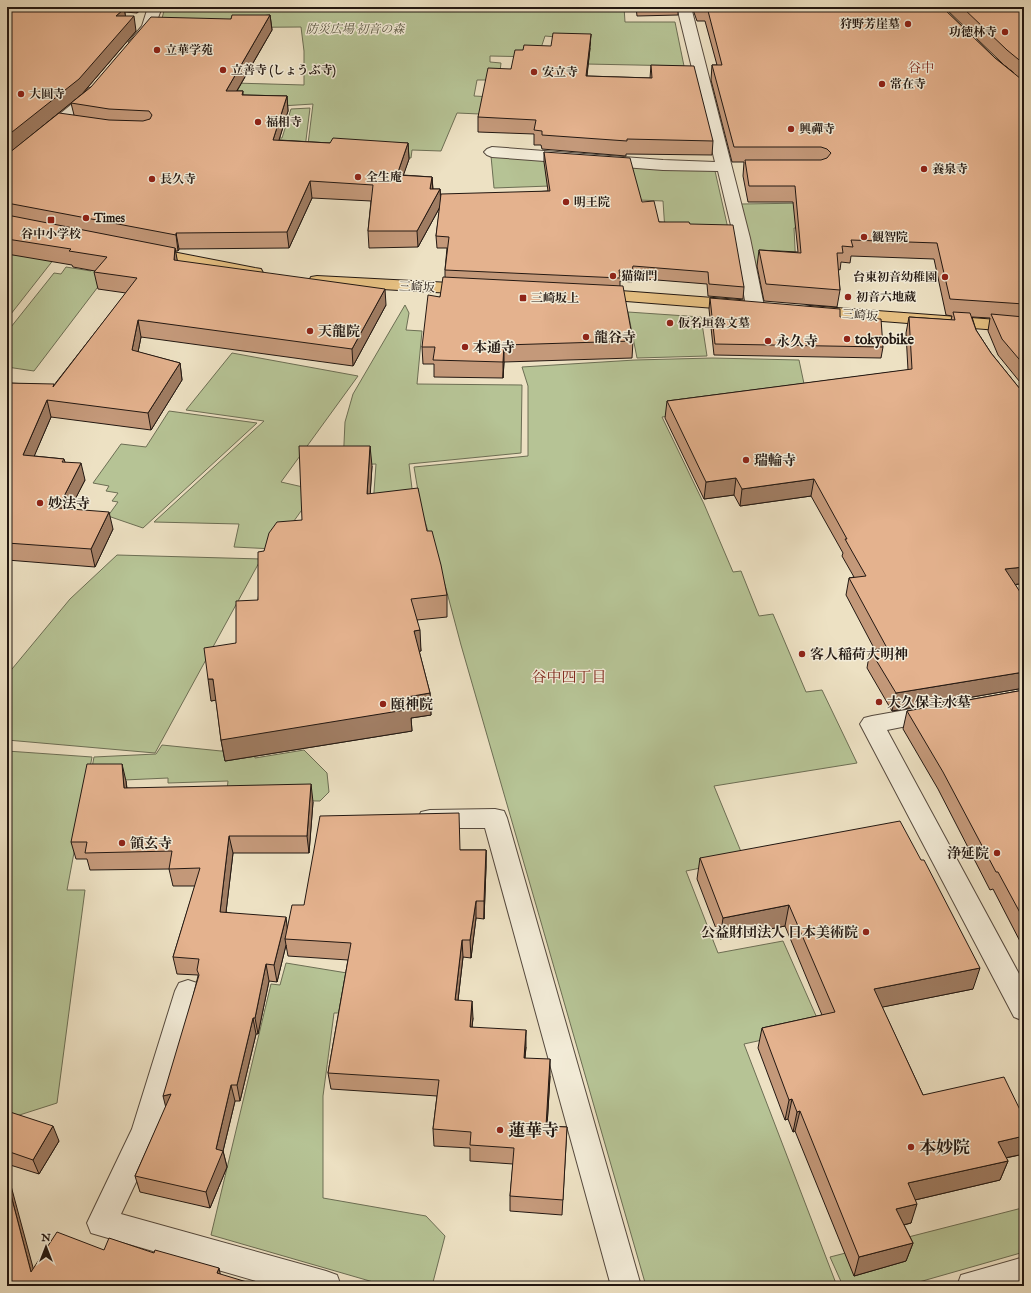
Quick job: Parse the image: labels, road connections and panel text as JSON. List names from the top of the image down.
{
  "streets": {
    "main road": ["三崎坂"]
  },
  "districts": ["谷中", "谷中四丁目"],
  "parks": ["防災広場 初音の森"],
  "places": {
    "other": [
      "狩野芳崖墓",
      "功徳林寺",
      "立華学苑",
      "立善寺 (しょうぶ寺)",
      "安立寺",
      "常在寺",
      "大圓寺",
      "福相寺",
      "興禪寺",
      "養泉寺",
      "全生庵",
      "長久寺",
      "明王院",
      "Times",
      "観智院",
      "猫衛門",
      "台東初音幼稚園",
      "初音六地蔵",
      "仮名垣魯文墓",
      "天龍院",
      "龍谷寺",
      "tokyobike",
      "永久寺",
      "本通寺",
      "瑞輪寺",
      "妙法寺",
      "客人稲荷大明神",
      "大久保主水墓",
      "頤神院",
      "領玄寺",
      "浄延院",
      "公益財団法人 日本美術院",
      "蓮華寺",
      "本妙院"
    ],
    "transit": ["谷中小学校", "三崎坂上"]
  },
  "north": "top"
}
